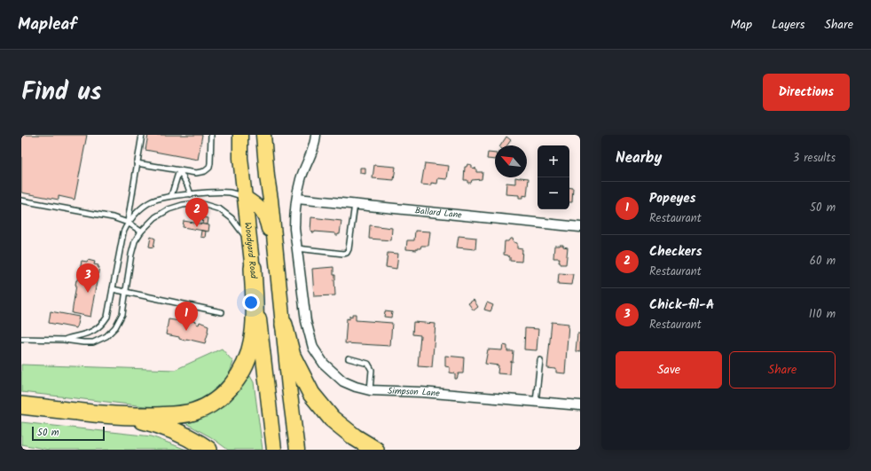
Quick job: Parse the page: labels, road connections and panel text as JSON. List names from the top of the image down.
{
  "streets": {
    "main road": ["Woodyard Road"],
    "street": ["Ballard Lane", "Simpson Lane"]
  },
  "crossings": [
    ["Ballard Lane", "Simpson Lane"]
  ],
  "scale_bar": "50 m",
  "north": "top left",
  "page": {
    "header": "Mapleaf",
    "nav": ["Map", "Layers", "Share"],
    "title": "Find us",
    "buttons": [
      "Directions",
      ["Save", "Share"]
    ],
    "heading": ["Nearby", "3 results"],
    "map_buttons": ["+", "−"],
    "list": [
      {
        "mark": "1",
        "name": "Popeyes",
        "note": "Restaurant",
        "value": "50 m"
      },
      {
        "mark": "2",
        "name": "Checkers",
        "note": "Restaurant",
        "value": "60 m"
      },
      {
        "mark": "3",
        "name": "Chick-fil-A",
        "note": "Restaurant",
        "value": "110 m"
      }
    ],
    "pins": ["2", "3", "1"],
    "scale": "50 m"
  }
}
